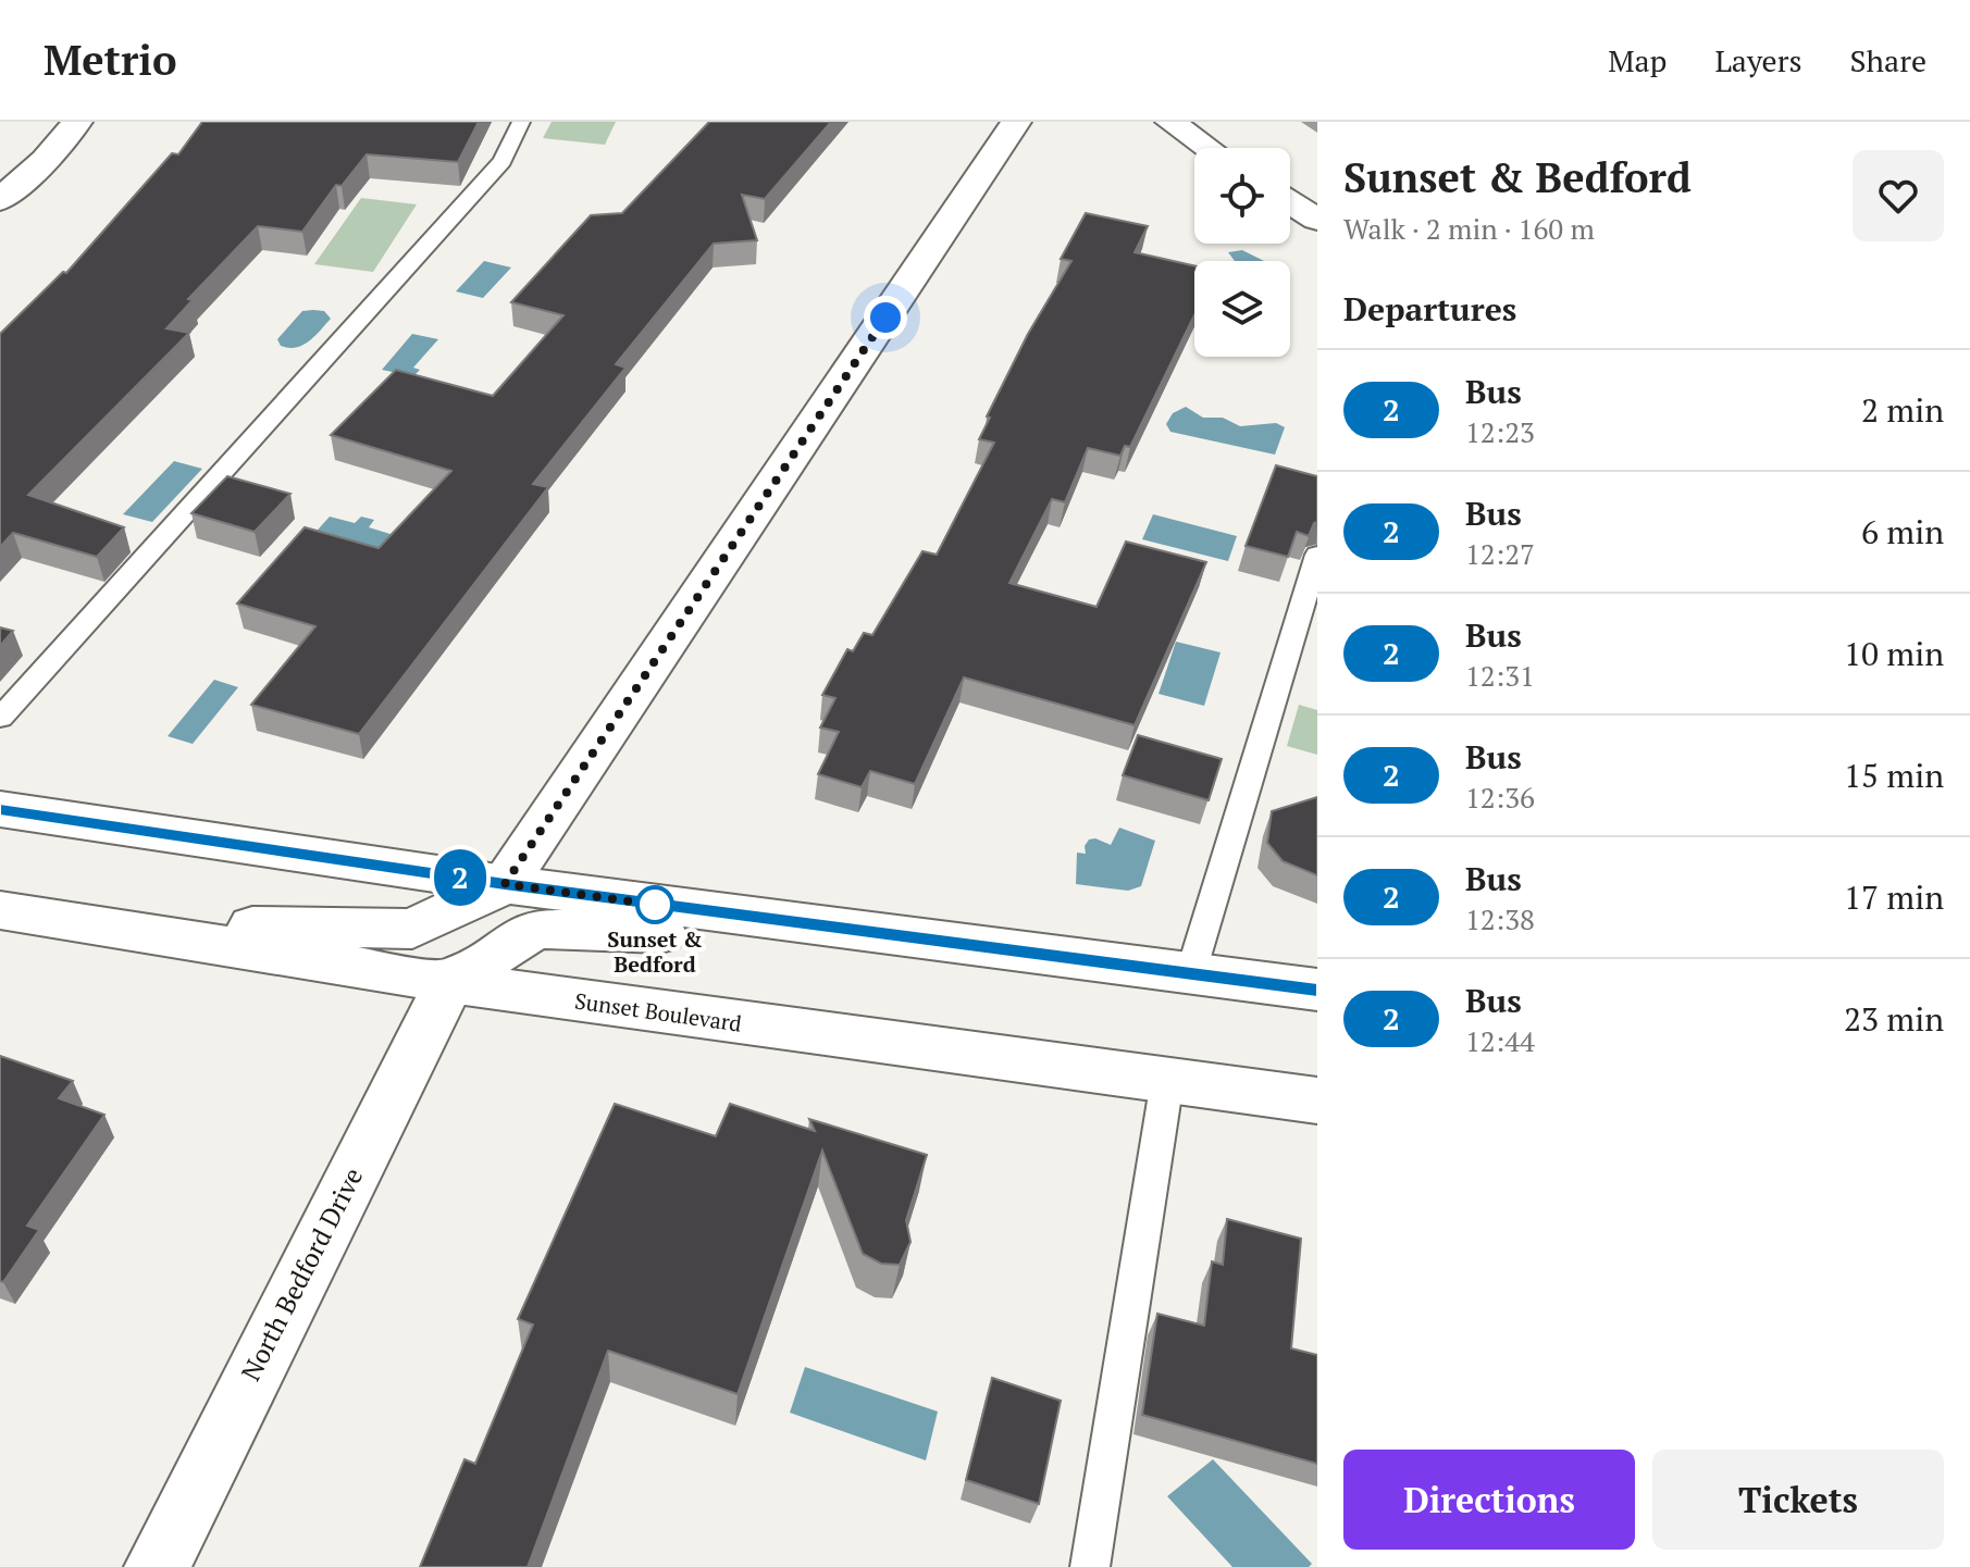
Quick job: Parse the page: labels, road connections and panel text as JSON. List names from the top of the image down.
{
  "streets": {
    "main road": ["Sunset Boulevard", "North Bedford Drive"]
  },
  "crossings": [
    ["Sunset Boulevard", "North Bedford Drive"]
  ],
  "places": ["Sunset & Bedford"],
  "lines": ["bus line 2"],
  "page": {
    "header": "Metrio",
    "nav": ["Map", "Layers", "Share"],
    "on_map": "2",
    "heading": [
      ["Sunset & Bedford", "Walk · 2 min · 160 m"],
      "Departures"
    ],
    "list": [
      {
        "mark": "2",
        "name": "Bus",
        "note": "12:23",
        "value": "2 min"
      },
      {
        "mark": "2",
        "name": "Bus",
        "note": "12:27",
        "value": "6 min"
      },
      {
        "mark": "2",
        "name": "Bus",
        "note": "12:31",
        "value": "10 min"
      },
      {
        "mark": "2",
        "name": "Bus",
        "note": "12:36",
        "value": "15 min"
      },
      {
        "mark": "2",
        "name": "Bus",
        "note": "12:38",
        "value": "17 min"
      },
      {
        "mark": "2",
        "name": "Bus",
        "note": "12:44",
        "value": "23 min"
      }
    ],
    "buttons": ["Directions", "Tickets"]
  }
}
